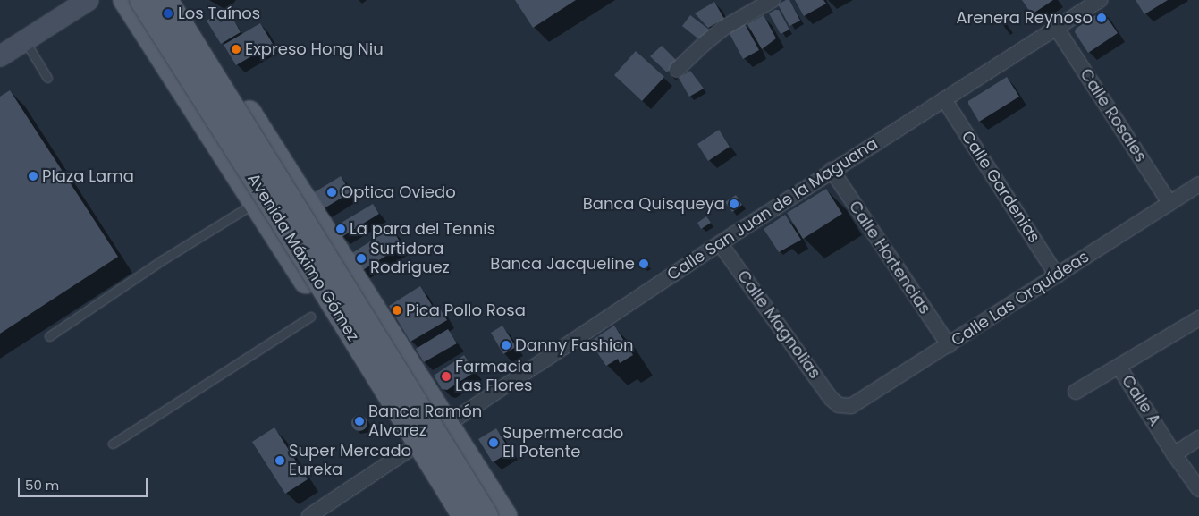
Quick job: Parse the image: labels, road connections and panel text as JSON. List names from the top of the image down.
{
  "streets": {
    "main road": ["Avenida Máximo Gómez"],
    "street": [
      "Calle Rosales",
      "Calle Gardenias",
      "Calle San Juan de la Maguana",
      "Calle Hortencias",
      "Calle Las Orquídeas",
      "Calle Magnolias",
      "Calle A"
    ]
  },
  "crossings": [
    ["Calle Rosales", "Calle San Juan de la Maguana"],
    ["Calle Rosales", "Calle Las Orquídeas"],
    ["Calle Gardenias", "Calle San Juan de la Maguana"],
    ["Calle Gardenias", "Calle Las Orquídeas"],
    ["Calle San Juan de la Maguana", "Calle Hortencias"],
    ["Calle San Juan de la Maguana", "Calle Magnolias"],
    ["Calle Hortencias", "Calle Las Orquídeas"],
    ["Calle Las Orquídeas", "Calle Magnolias"]
  ],
  "places": [
    "Los Taínos",
    "Arenera Reynoso",
    "Expreso Hong Niu",
    "Plaza Lama",
    "Optica Oviedo",
    "Banca Quisqueya",
    "La para del Tennis",
    "Surtidora Rodriguez",
    "Banca Jacqueline",
    "Pica Pollo Rosa",
    "Danny Fashion",
    "Farmacia Las Flores",
    "Banca Ramón Alvarez",
    "Supermercado El Potente",
    "Super Mercado Eureka"
  ],
  "scale_bar": "50 m"
}
